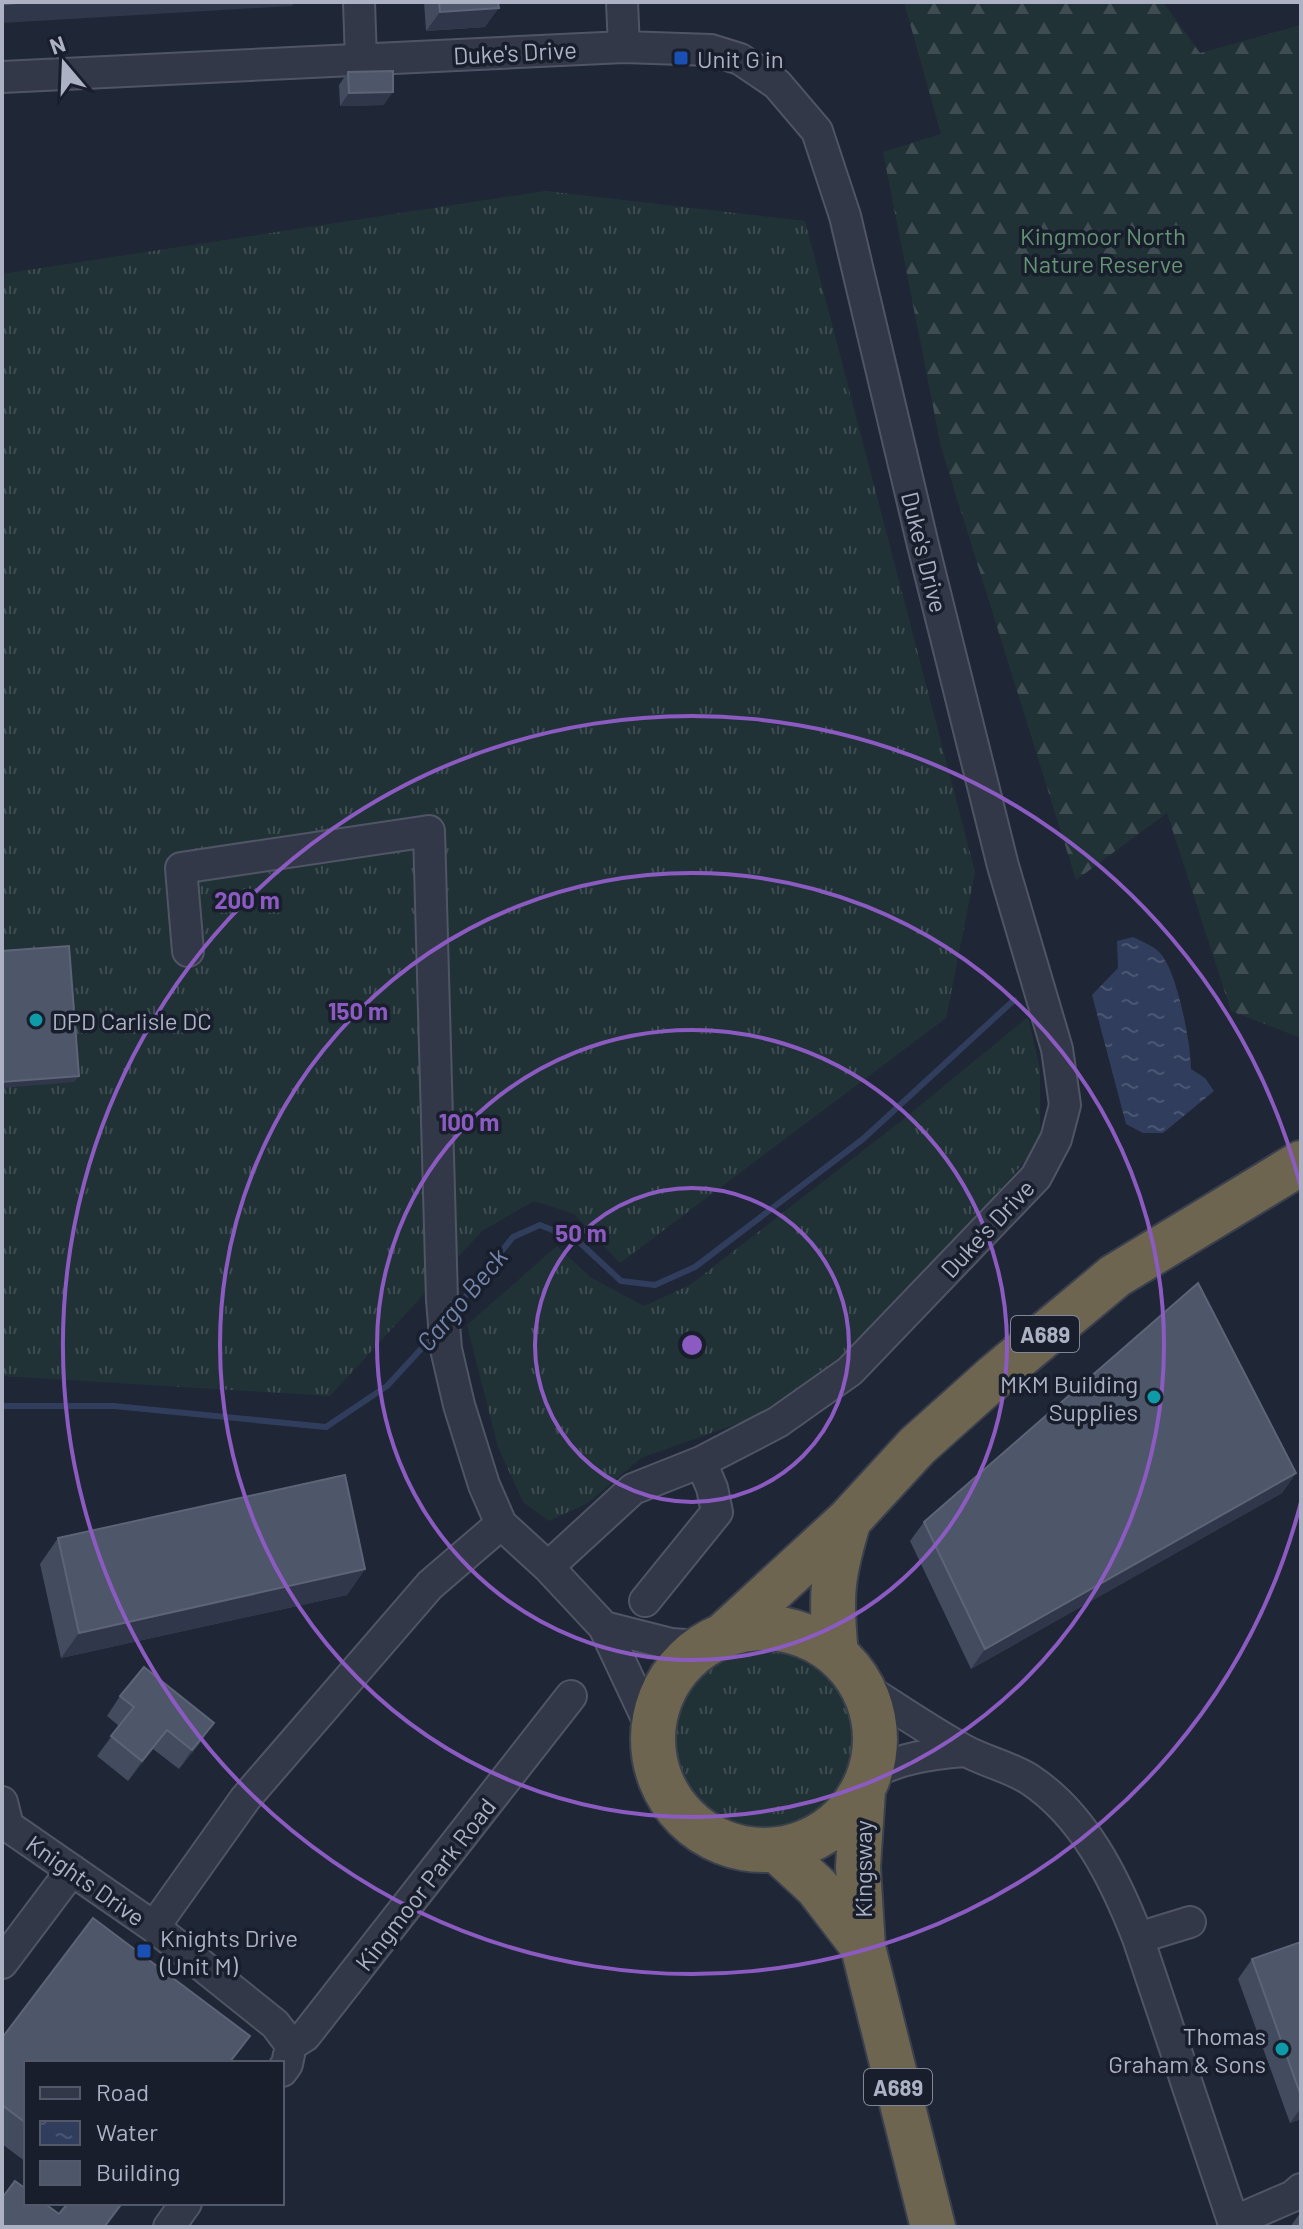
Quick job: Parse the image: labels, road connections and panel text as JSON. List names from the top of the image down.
{
  "streets": {
    "highway": ["A689", "Kingsway"],
    "street": ["Duke's Drive", "Knights Drive", "Kingmoor Park Road"]
  },
  "crossings": [
    ["A689", "Kingsway"],
    ["Knights Drive", "Kingmoor Park Road"]
  ],
  "water": ["Cargo Beck"],
  "parks": ["Kingmoor North Nature Reserve"],
  "places": {
    "transit": ["Unit G in", "Knights Drive (Unit M)"],
    "other": ["DPD Carlisle DC", "MKM Building Supplies", "Thomas Graham & Sons"]
  },
  "legend": ["Road", "Water", "Building"],
  "north": "top",
  "rings": [
    "200 m",
    "150 m",
    "100 m",
    "50 m"
  ]
}
